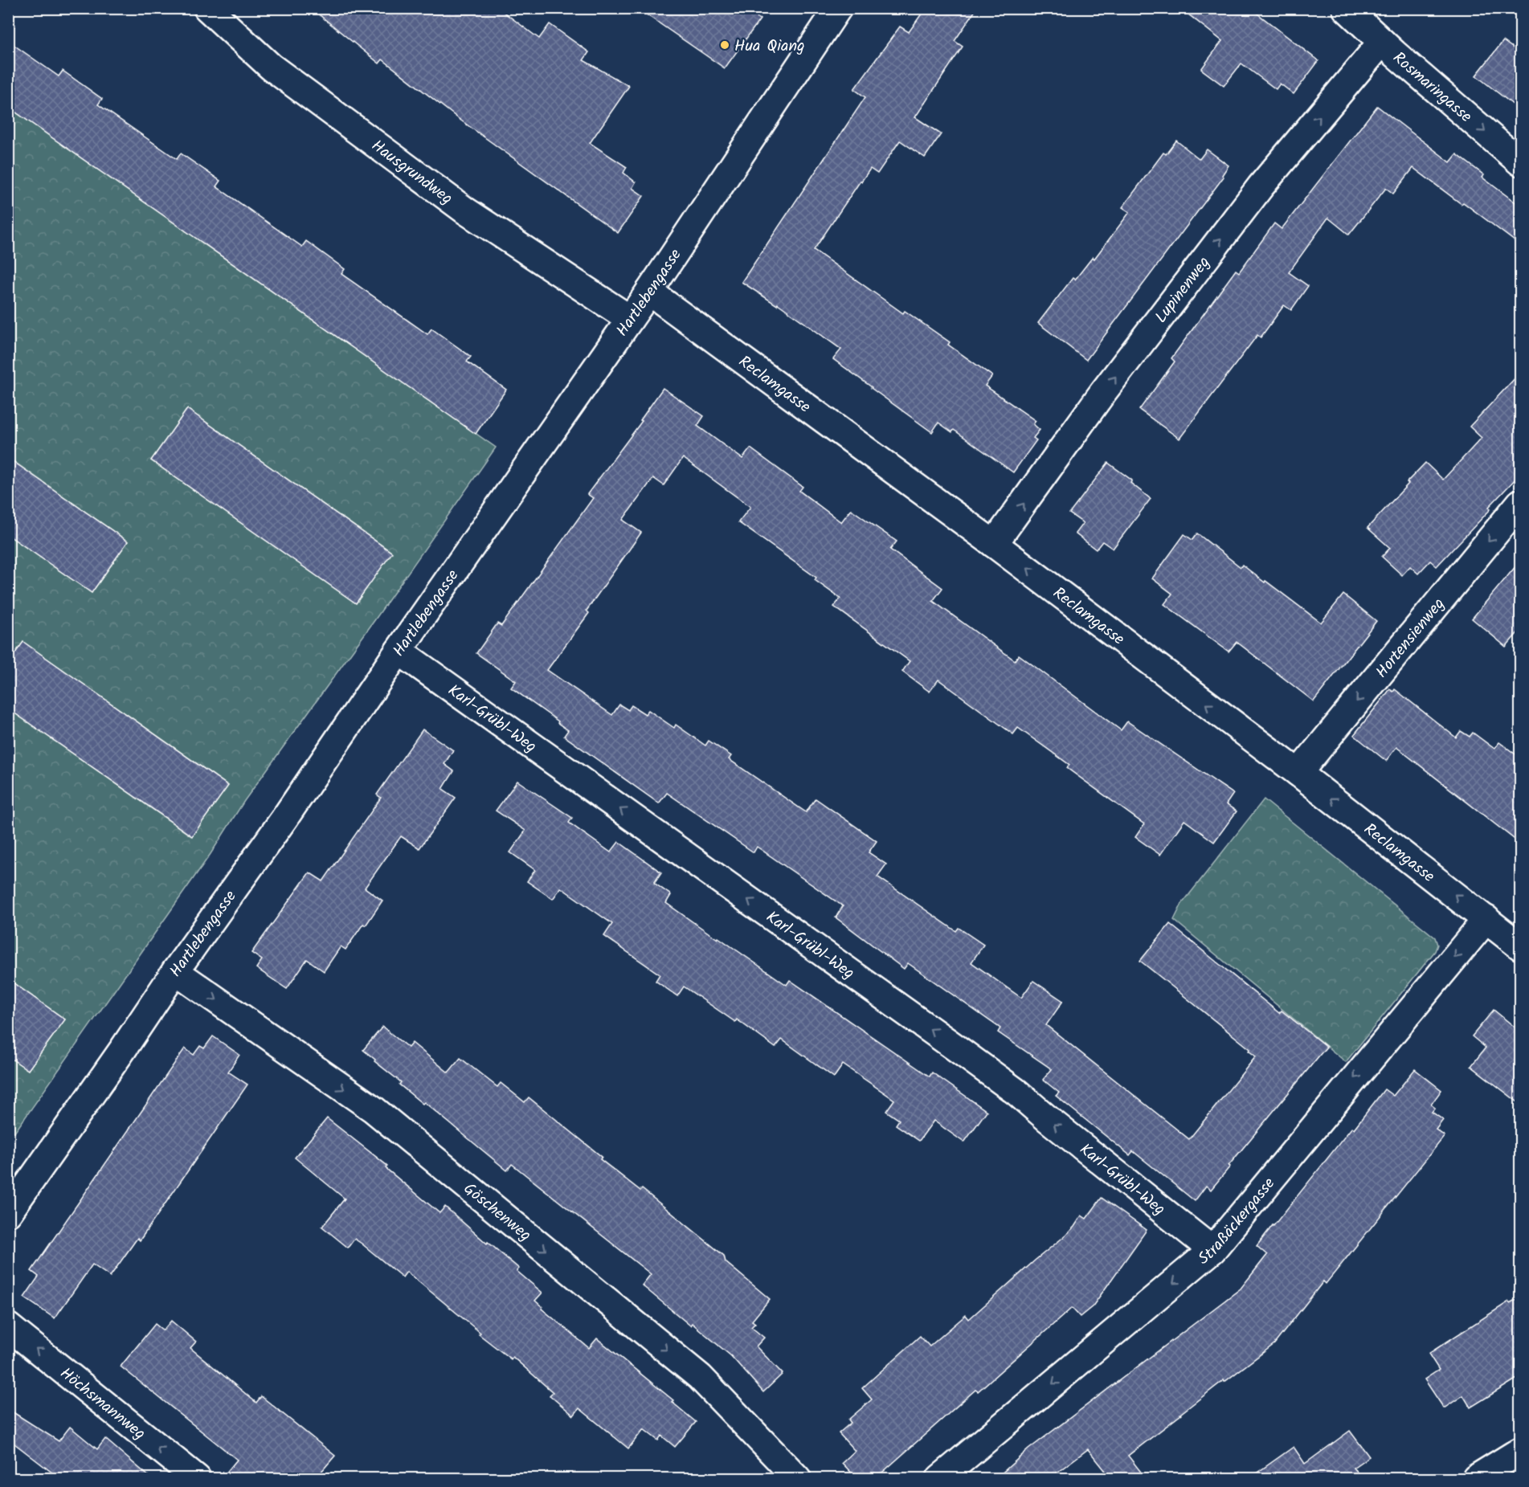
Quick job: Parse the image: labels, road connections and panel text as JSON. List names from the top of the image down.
{
  "streets": {
    "street": [
      "Rosmaringasse",
      "Hausgrundweg",
      "Lupinenweg",
      "Hartlebengasse",
      "Reclamgasse",
      "Hortensienweg",
      "Karl-Grübl-Weg",
      "Göschenweg",
      "Straßäckergasse",
      "Höchsmannweg"
    ]
  },
  "crossings": [
    ["Rosmaringasse", "Lupinenweg"],
    ["Hausgrundweg", "Hartlebengasse"],
    ["Lupinenweg", "Reclamgasse"],
    ["Hartlebengasse", "Reclamgasse"],
    ["Hartlebengasse", "Karl-Grübl-Weg"],
    ["Hartlebengasse", "Göschenweg"],
    ["Reclamgasse", "Hortensienweg"],
    ["Reclamgasse", "Straßäckergasse"],
    ["Karl-Grübl-Weg", "Straßäckergasse"]
  ],
  "one_way": [
    "Rosmaringasse",
    "Lupinenweg",
    "Reclamgasse",
    "Hortensienweg",
    "Karl-Grübl-Weg",
    "Göschenweg",
    "Straßäckergasse",
    "Höchsmannweg"
  ],
  "places": ["Hua Qiang"]
}
